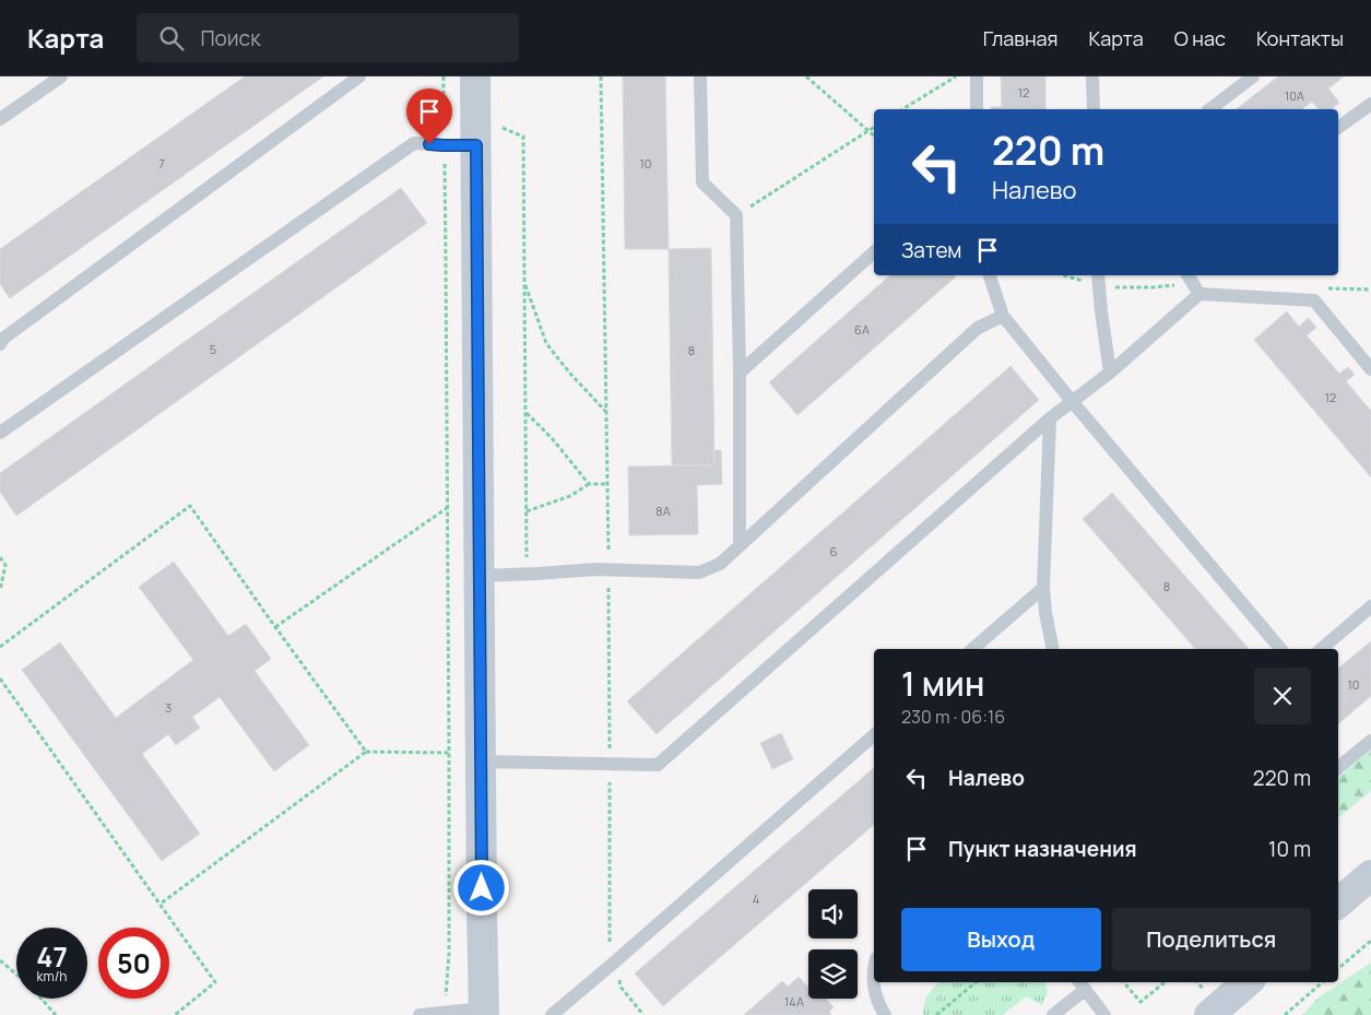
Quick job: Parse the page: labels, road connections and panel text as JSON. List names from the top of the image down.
{
  "house_numbers": [
    "12",
    "10А",
    "7",
    "10",
    "6А",
    "5",
    "8",
    "12",
    "8А",
    "6",
    "8",
    "10",
    "3",
    "4",
    "14А"
  ],
  "page": {
    "header": "Карта",
    "search": "Поиск",
    "nav": [
      "Главная",
      "Карта",
      "О нас",
      "Контакты"
    ],
    "turn": ["220 m", "Налево"],
    "then": "Затем",
    "heading": ["1 мин", "230 m · 06:16"],
    "list": [
      {
        "name": "Налево",
        "value": "220 m"
      },
      {
        "name": "Пункт назначения",
        "value": "10 m"
      }
    ],
    "buttons": ["Выход", "Поделиться"],
    "speed": "47 km/h",
    "limit": "50"
  }
}
